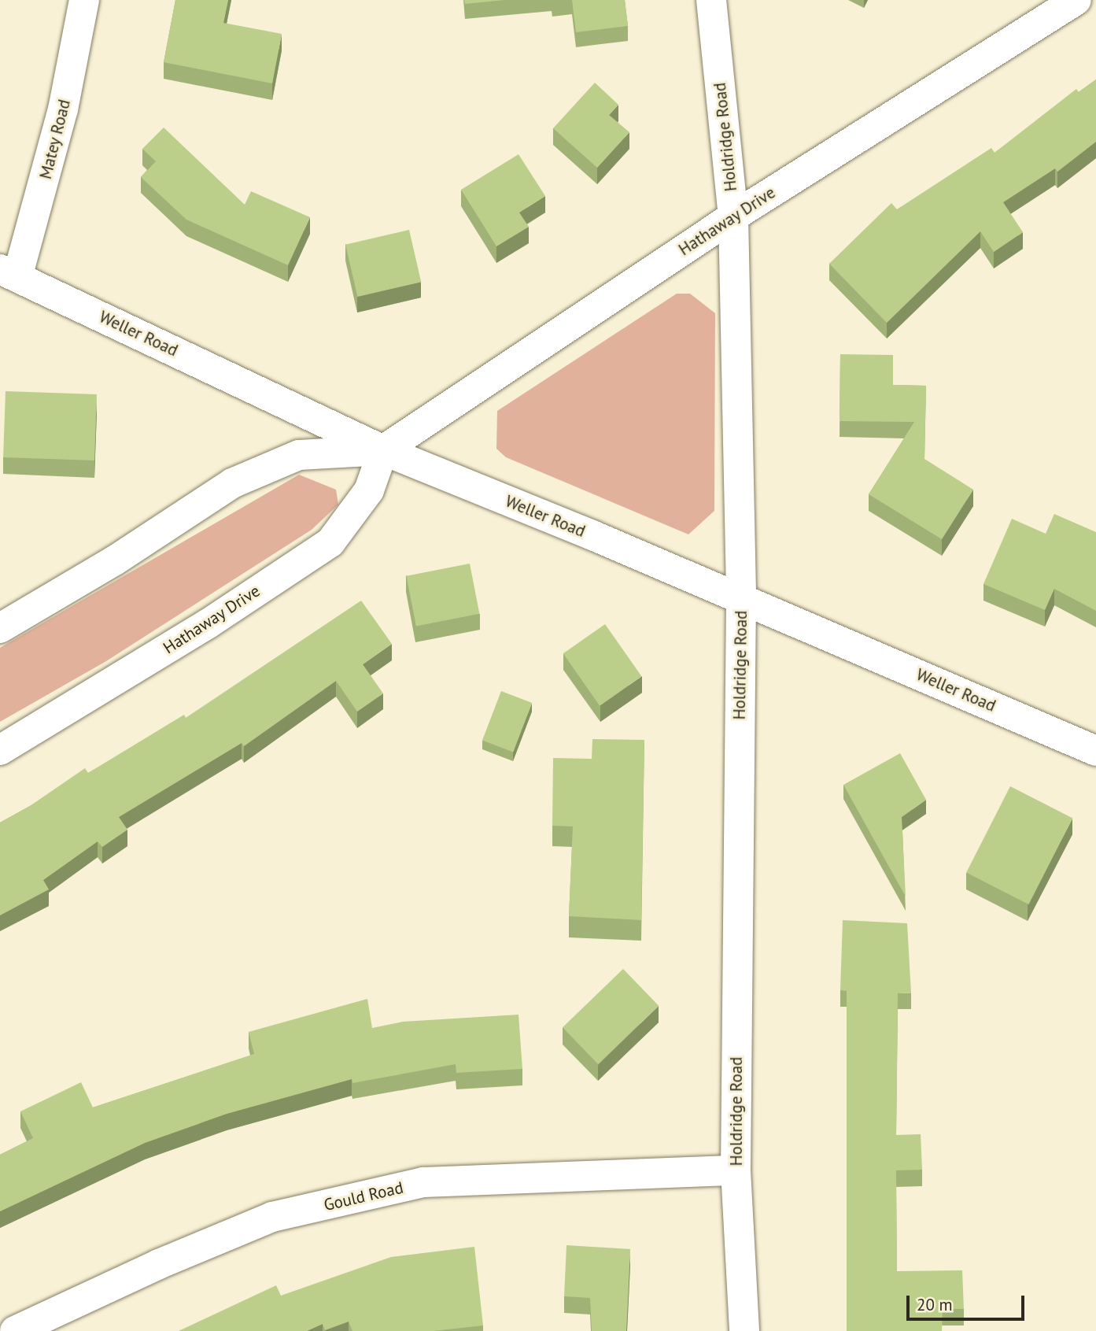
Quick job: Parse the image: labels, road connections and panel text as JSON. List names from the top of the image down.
{
  "streets": {
    "street": [
      "Holdridge Road",
      "Matey Road",
      "Hathaway Drive",
      "Weller Road",
      "Gould Road"
    ]
  },
  "crossings": [
    ["Holdridge Road", "Hathaway Drive"],
    ["Holdridge Road", "Weller Road"],
    ["Holdridge Road", "Gould Road"],
    ["Matey Road", "Weller Road"],
    ["Hathaway Drive", "Weller Road"]
  ],
  "scale_bar": "20 m"
}
